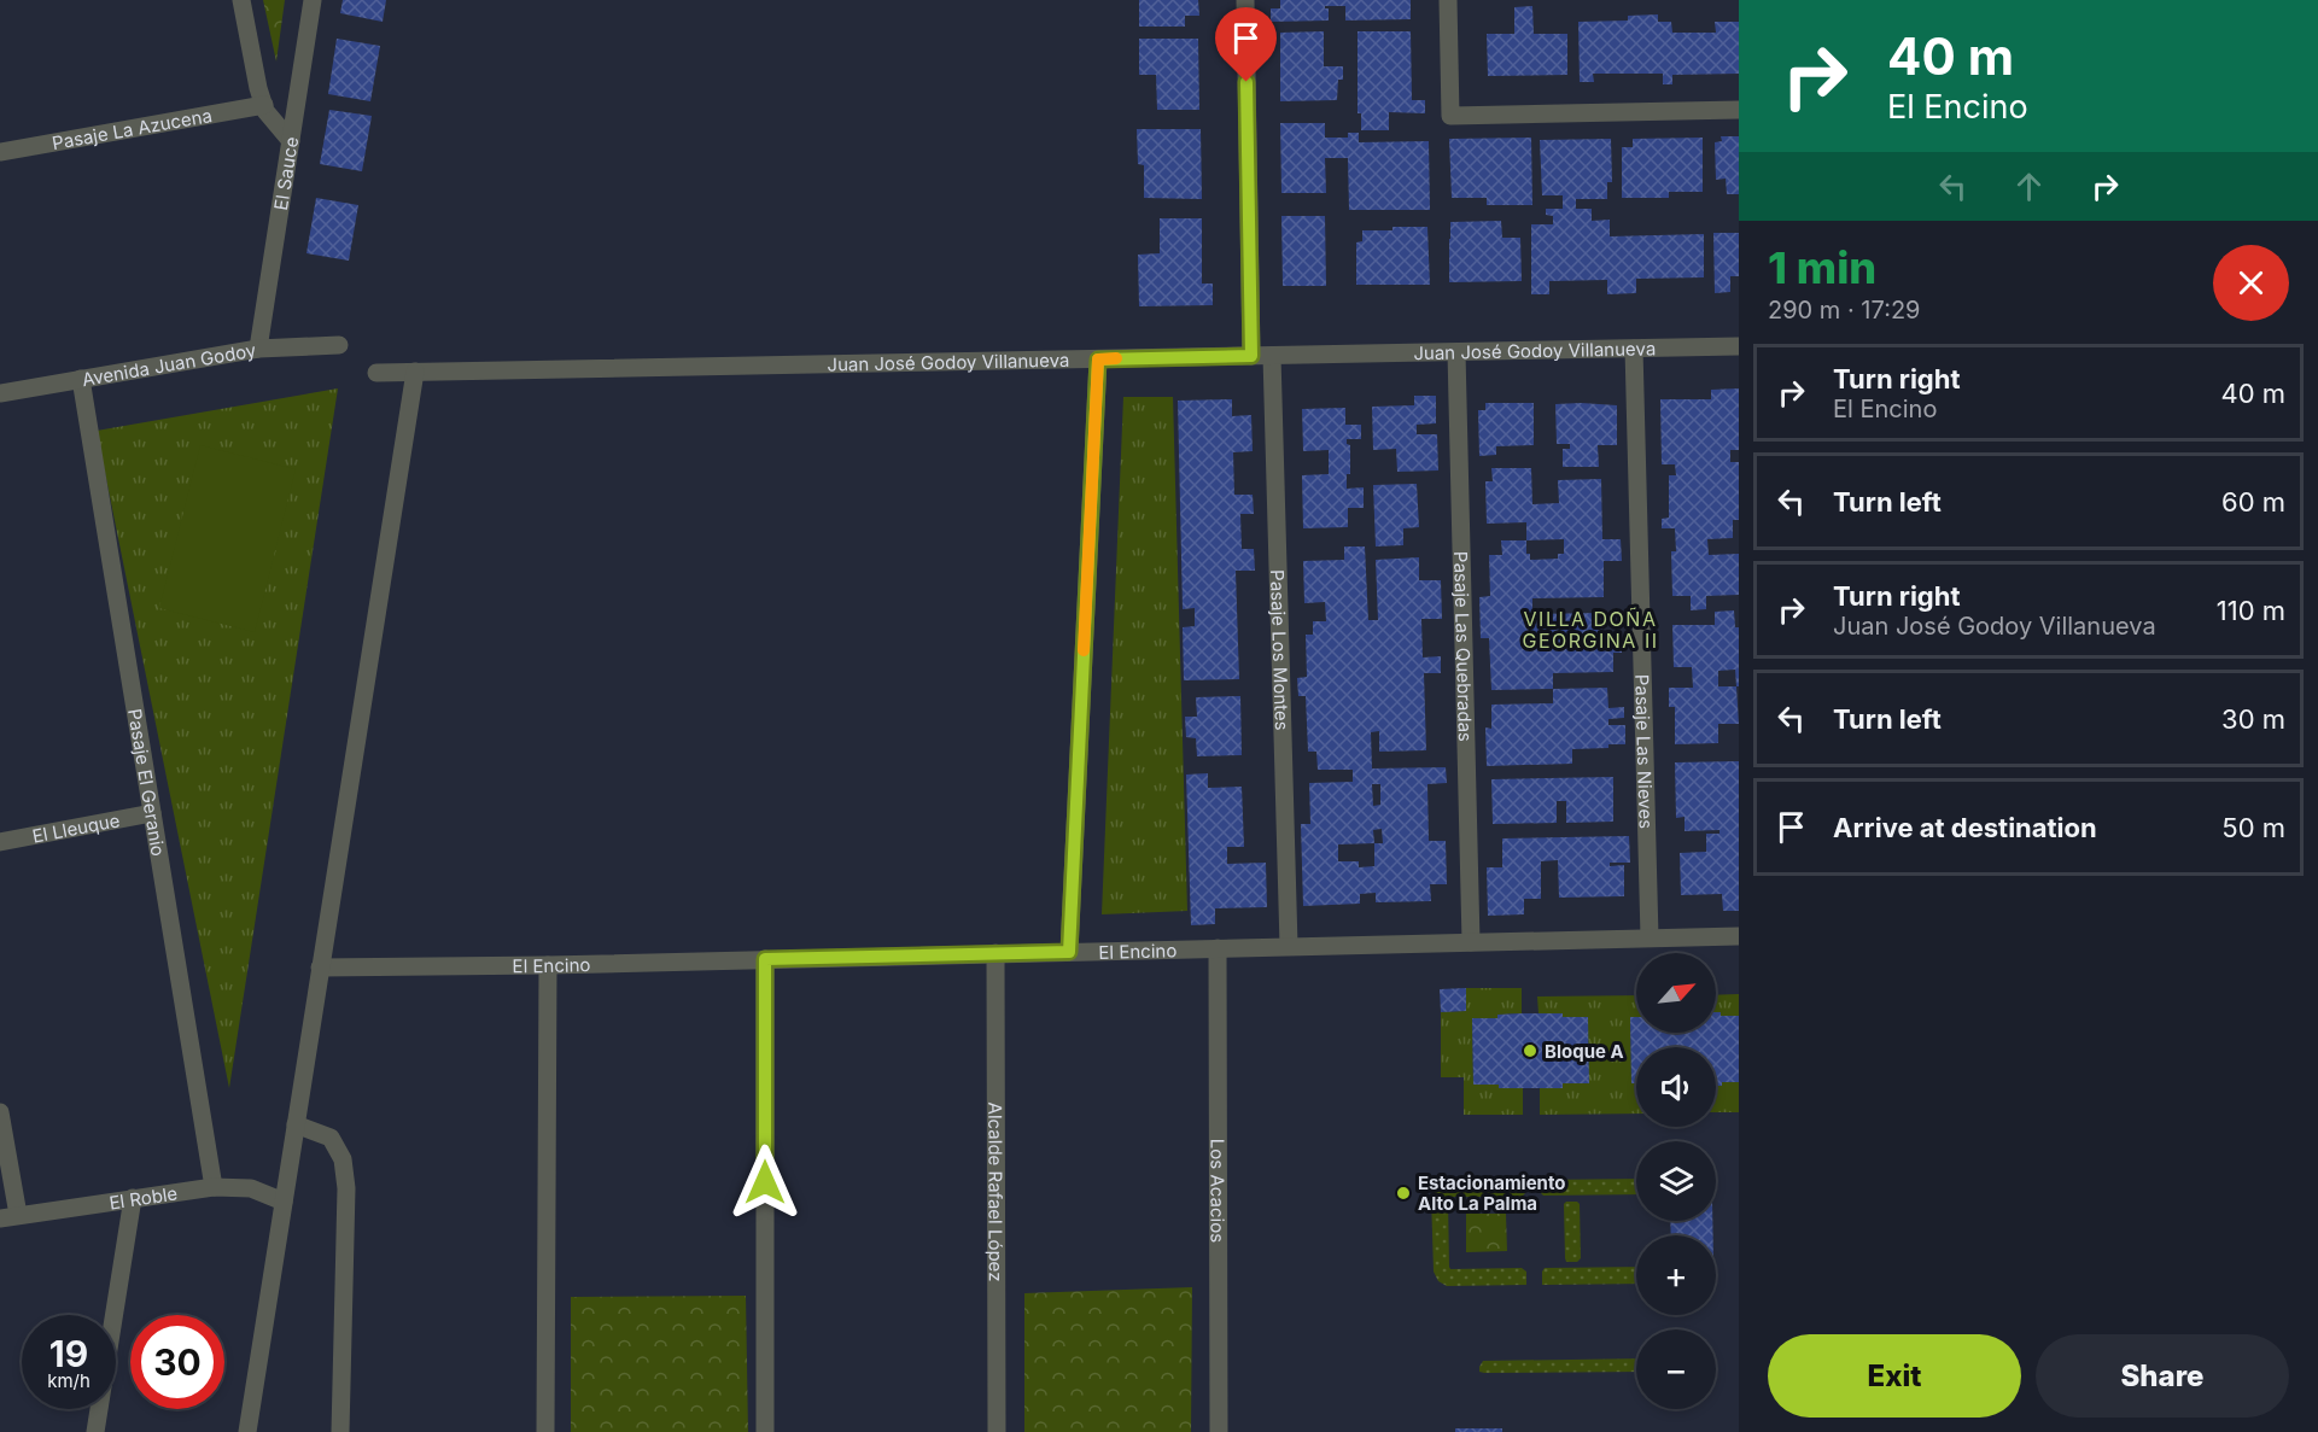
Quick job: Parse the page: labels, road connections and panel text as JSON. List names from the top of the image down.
{
  "streets": {
    "street": [
      "Pasaje La Azucena",
      "El Sauce",
      "Juan José Godoy Villanueva",
      "Avenida Juan Godoy",
      "Pasaje Las Quebradas",
      "Pasaje Los Montes",
      "Pasaje Las Nieves",
      "Pasaje El Geranio",
      "El Lleuque",
      "El Encino",
      "Los Acacios",
      "Alcalde Rafael López",
      "El Roble"
    ]
  },
  "crossings": [
    ["El Sauce", "Avenida Juan Godoy"],
    ["Juan José Godoy Villanueva", "Pasaje Las Quebradas"],
    ["Juan José Godoy Villanueva", "Pasaje Los Montes"],
    ["Juan José Godoy Villanueva", "Pasaje Las Nieves"],
    ["Avenida Juan Godoy", "Pasaje El Geranio"],
    ["Pasaje Las Quebradas", "El Encino"],
    ["Pasaje Los Montes", "El Encino"],
    ["Pasaje Las Nieves", "El Encino"],
    ["Pasaje El Geranio", "El Lleuque"],
    ["Pasaje El Geranio", "El Roble"],
    ["El Encino", "Los Acacios"],
    ["El Encino", "Alcalde Rafael López"]
  ],
  "districts": ["VILLA DOÑA GEORGINA II"],
  "places": ["Bloque A", "Estacionamiento Alto La Palma"],
  "north": "top right",
  "page": {
    "turn": ["40 m", "El Encino"],
    "heading": ["1 min", "290 m · 17:29"],
    "list": [
      {
        "name": "Turn right",
        "note": "El Encino",
        "value": "40 m"
      },
      {
        "name": "Turn left",
        "value": "60 m"
      },
      {
        "name": "Turn right",
        "note": "Juan José Godoy Villanueva",
        "value": "110 m"
      },
      {
        "name": "Turn left",
        "value": "30 m"
      },
      {
        "name": "Arrive at destination",
        "value": "50 m"
      }
    ],
    "map_buttons": ["+", "−"],
    "speed": "19 km/h",
    "limit": "30",
    "buttons": ["Exit", "Share"]
  }
}
